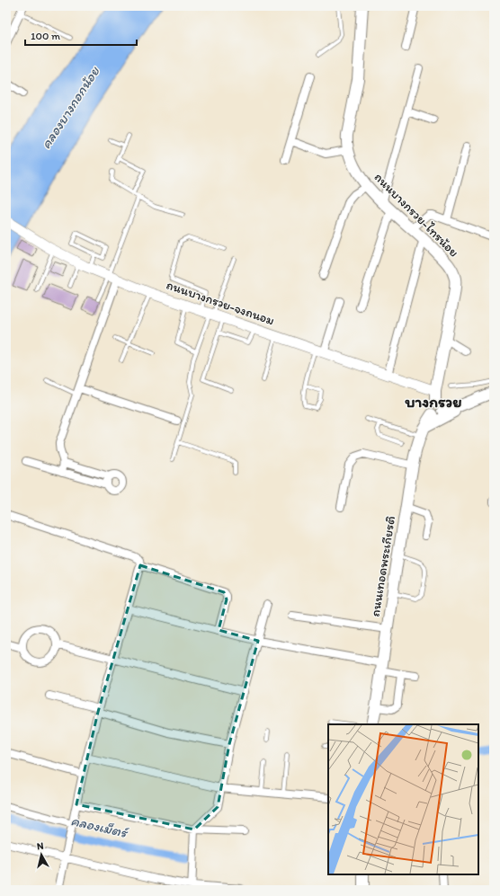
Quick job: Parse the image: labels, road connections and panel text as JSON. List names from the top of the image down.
{
  "streets": {
    "main road": ["ถนนบางกรวย-ไทรน้อย", "ถนนเทอดพระเกียรติ"],
    "street": ["ถนนบางกรวย-จงถนอม"]
  },
  "crossings": [
    ["ถนนบางกรวย-ไทรน้อย", "ถนนบางกรวย-จงถนอม"],
    ["ถนนบางกรวย-ไทรน้อย", "ถนนเทอดพระเกียรติ"]
  ],
  "districts": ["บางกรวย"],
  "water": ["คลองบางกอกน้อย", "คลองเม็ตร์"],
  "scale_bar": "100 m",
  "north": "top"
}
